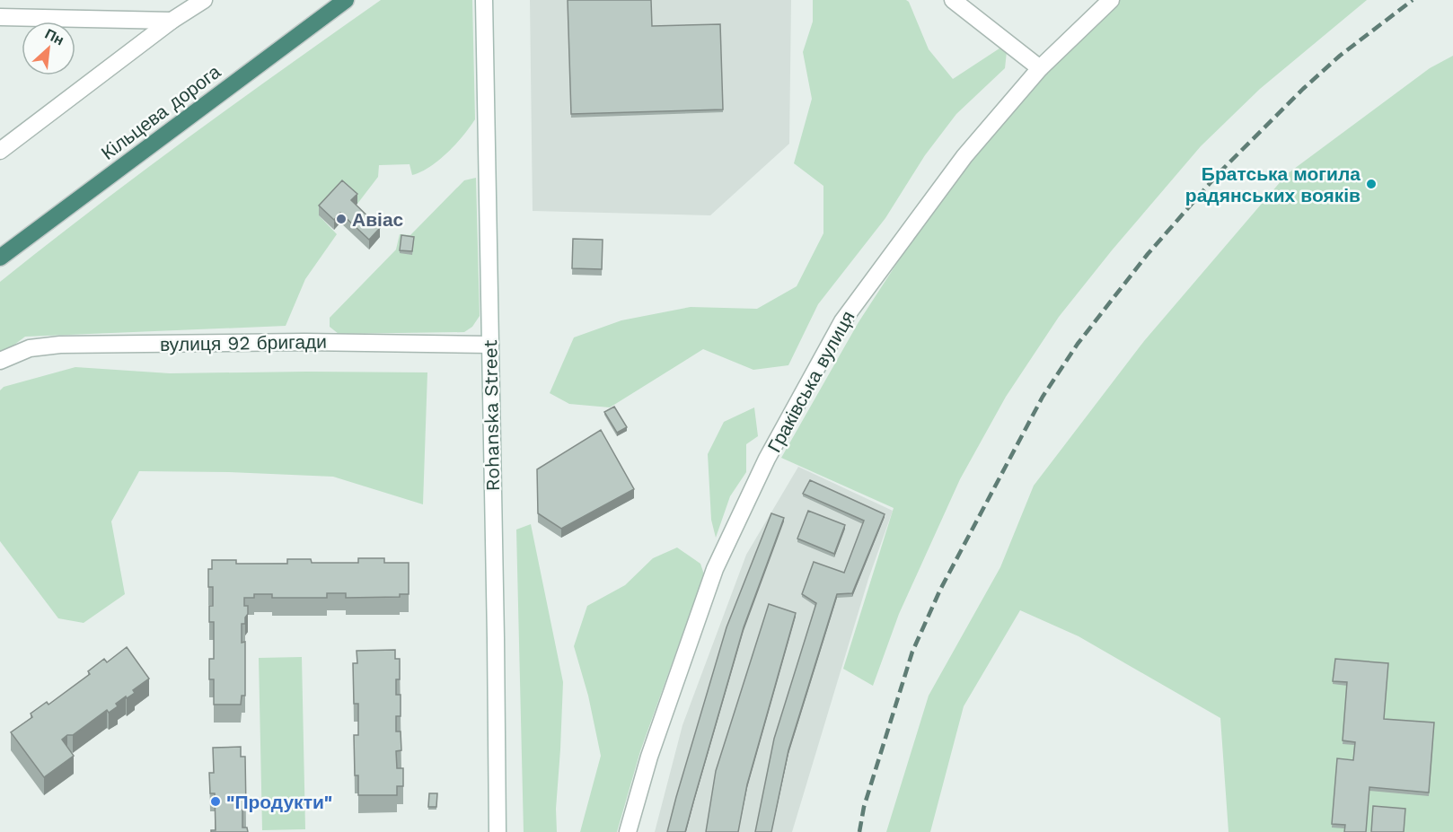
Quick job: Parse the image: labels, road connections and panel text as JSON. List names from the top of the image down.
{
  "streets": {
    "highway": ["Кільцева дорога"],
    "street": ["вулиця 92 бригади", "Граківська вулиця", "Rohanska Street"]
  },
  "crossings": [
    ["вулиця 92 бригади", "Rohanska Street"]
  ],
  "places": ["Братська могила радянських вояків", "Авіас", "\"Продукти\""],
  "north": "top right"
}
